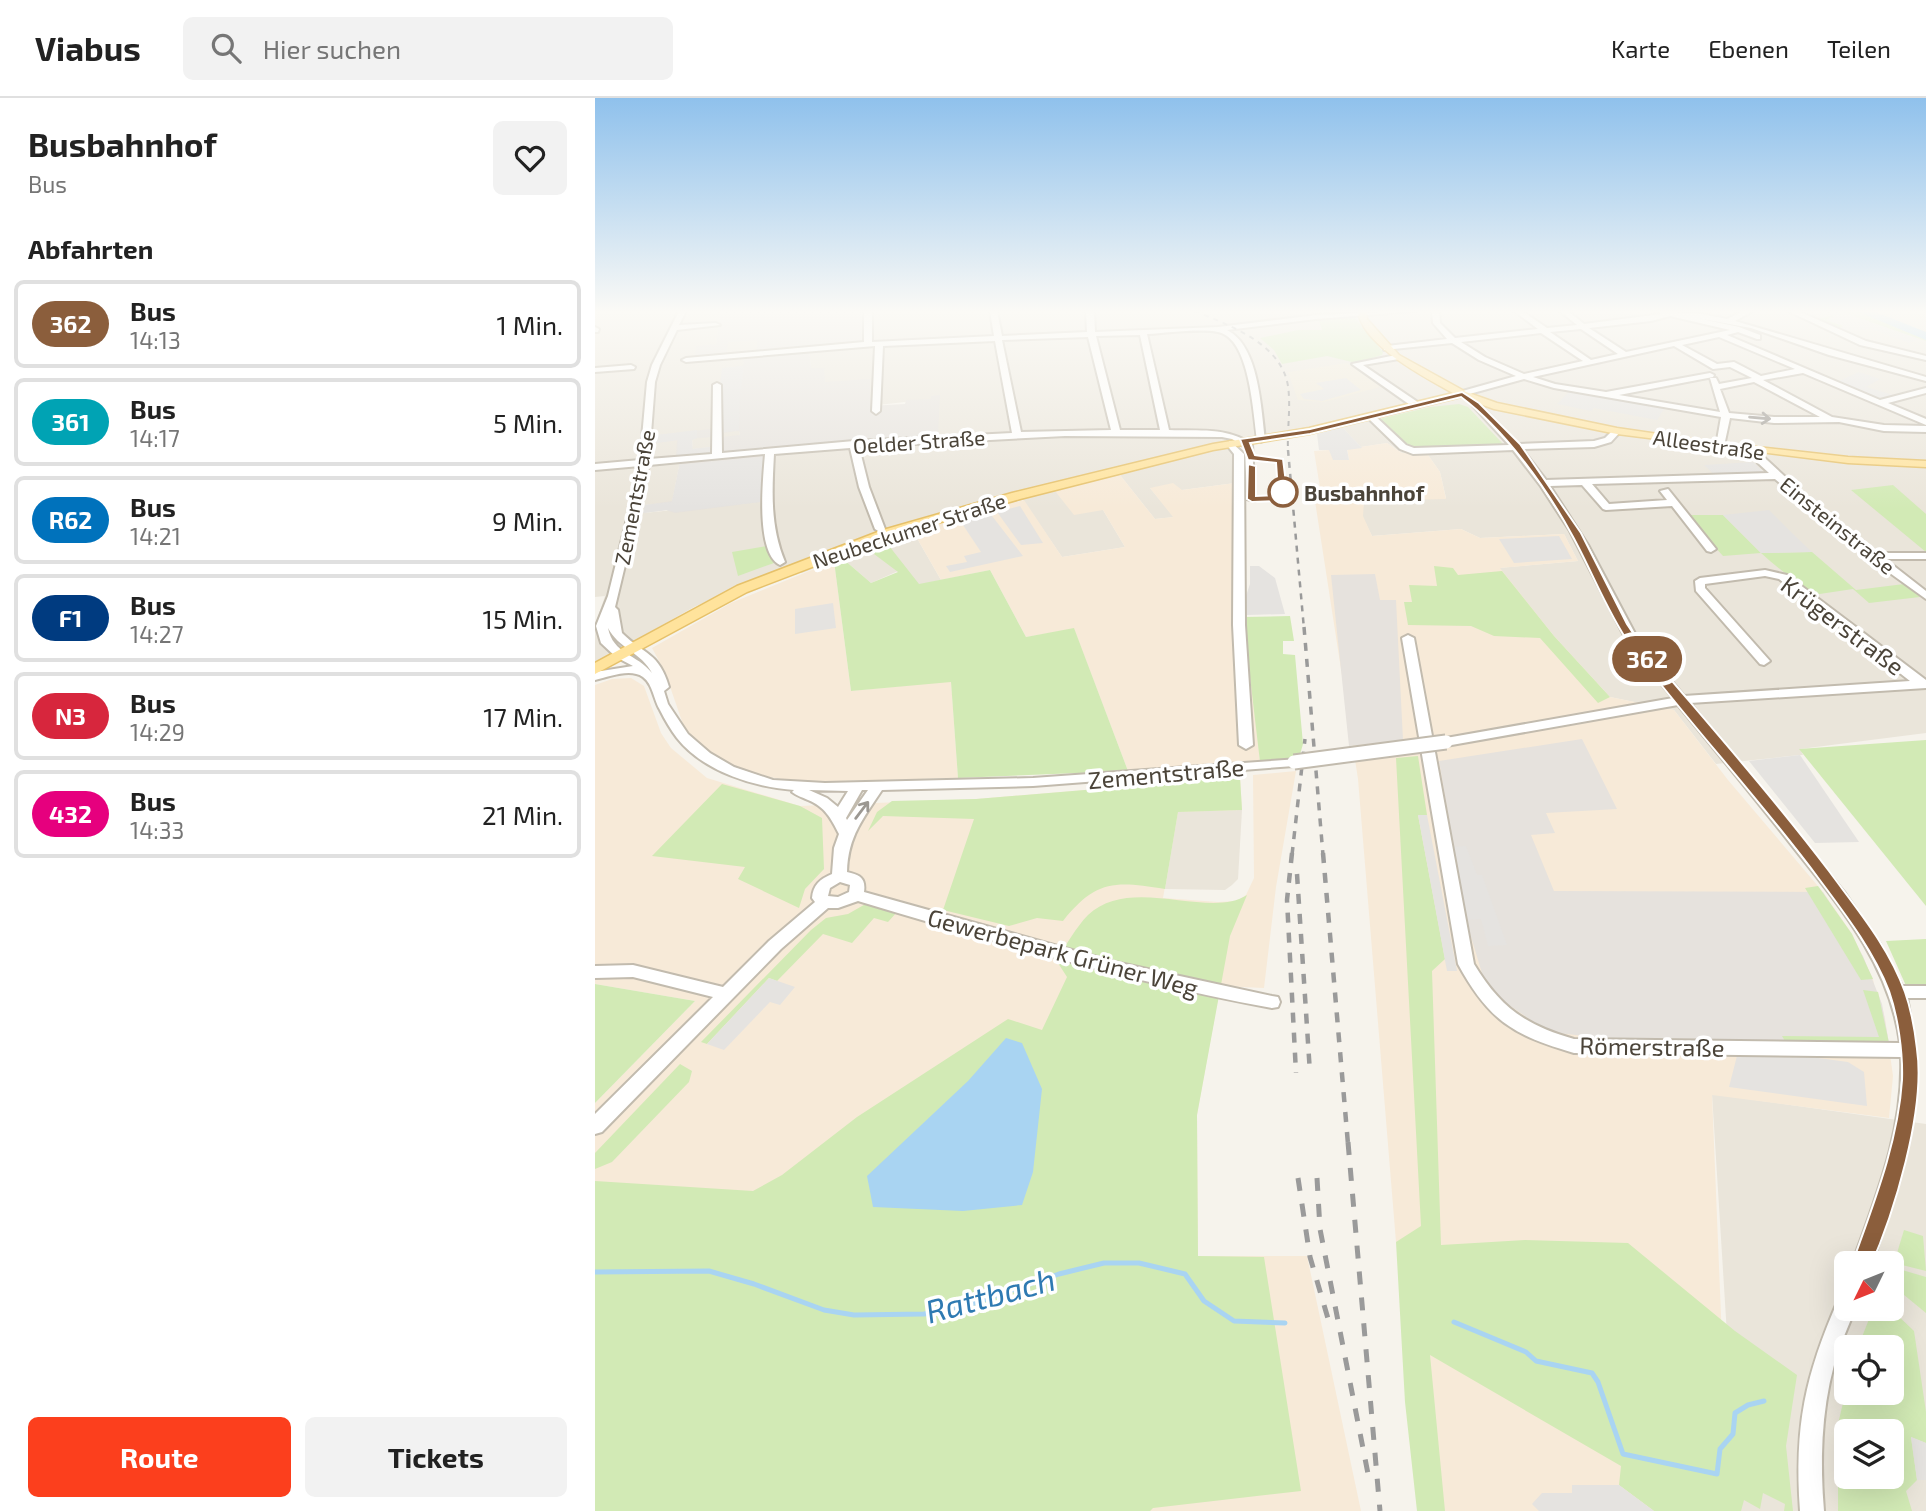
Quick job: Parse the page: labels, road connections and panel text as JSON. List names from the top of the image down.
{
  "streets": {
    "main road": ["Alleestraße", "Neubeckumer Straße"],
    "street": [
      "Oelder Straße",
      "Zementstraße",
      "Einsteinstraße",
      "Krügerstraße",
      "Gewerbepark Grüner Weg",
      "Römerstraße"
    ]
  },
  "crossings": [
    ["Oelder Straße", "Zementstraße"],
    ["Oelder Straße", "Neubeckumer Straße"],
    ["Alleestraße", "Einsteinstraße"],
    ["Alleestraße", "Neubeckumer Straße"],
    ["Zementstraße", "Neubeckumer Straße"],
    ["Zementstraße", "Krügerstraße"],
    ["Zementstraße", "Gewerbepark Grüner Weg"]
  ],
  "water": ["Rattbach"],
  "places": ["Busbahnhof"],
  "lines": ["bus line 362"],
  "north": "bottom left",
  "page": {
    "header": "Viabus",
    "search": "Hier suchen",
    "nav": ["Karte", "Ebenen", "Teilen"],
    "heading": [
      ["Busbahnhof", "Bus"],
      "Abfahrten"
    ],
    "on_map": "362",
    "list": [
      {
        "mark": "362",
        "name": "Bus",
        "note": "14:13",
        "value": "1 Min."
      },
      {
        "mark": "361",
        "name": "Bus",
        "note": "14:17",
        "value": "5 Min."
      },
      {
        "mark": "R62",
        "name": "Bus",
        "note": "14:21",
        "value": "9 Min."
      },
      {
        "mark": "F1",
        "name": "Bus",
        "note": "14:27",
        "value": "15 Min."
      },
      {
        "mark": "N3",
        "name": "Bus",
        "note": "14:29",
        "value": "17 Min."
      },
      {
        "mark": "432",
        "name": "Bus",
        "note": "14:33",
        "value": "21 Min."
      }
    ],
    "buttons": ["Route", "Tickets"]
  }
}
